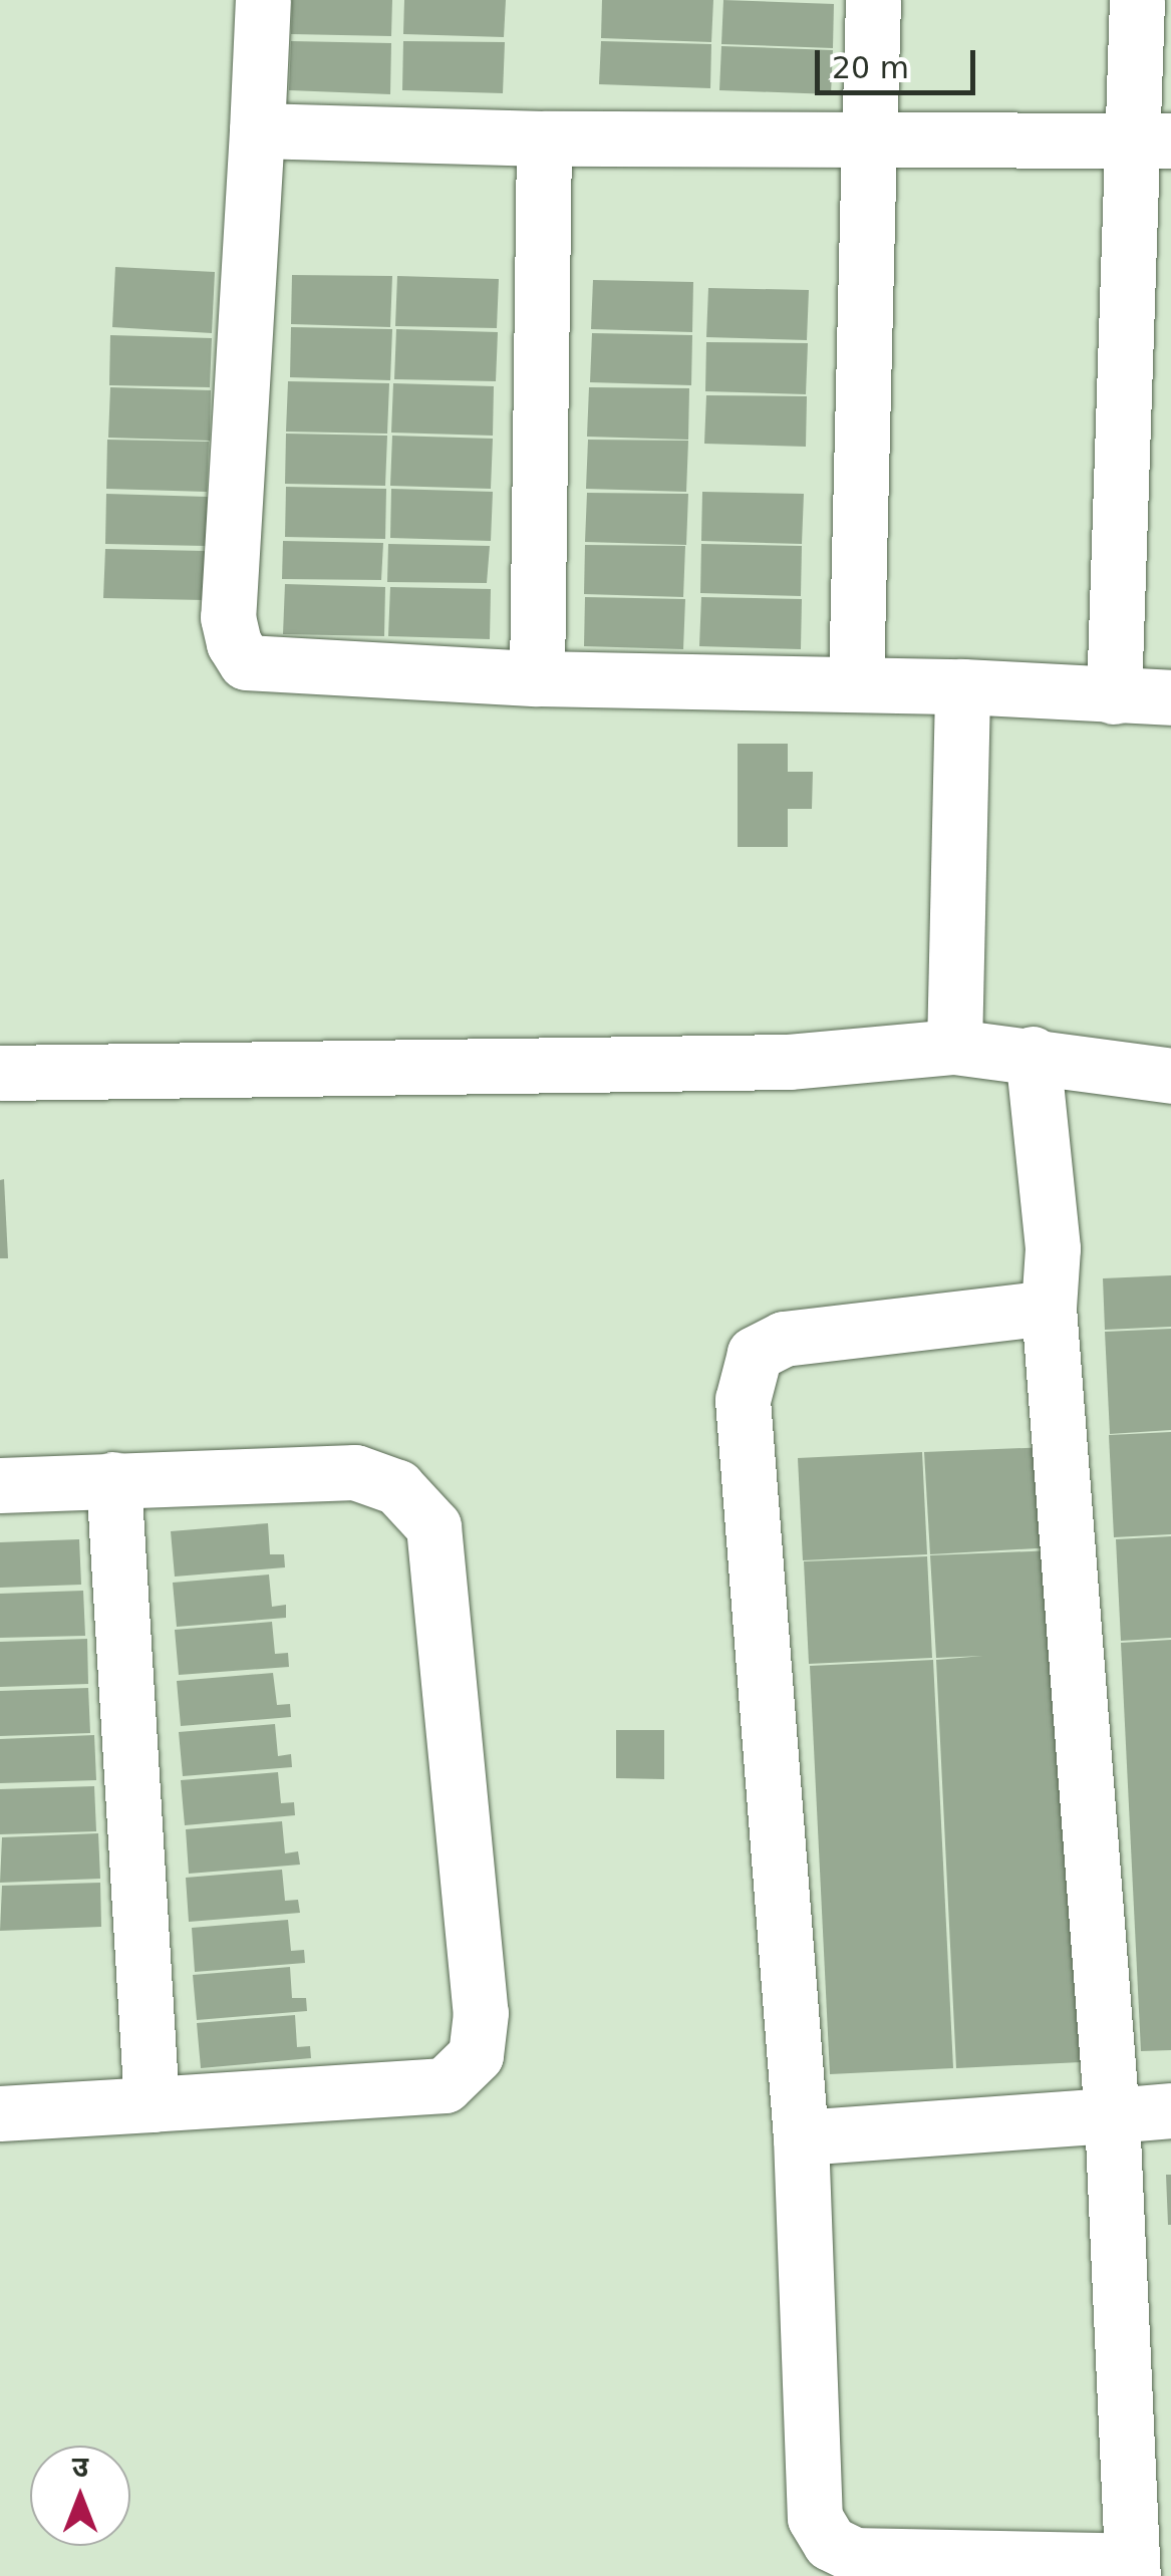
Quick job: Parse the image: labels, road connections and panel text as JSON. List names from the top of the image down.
{
  "scale_bar": "20 m",
  "north": "top"
}
